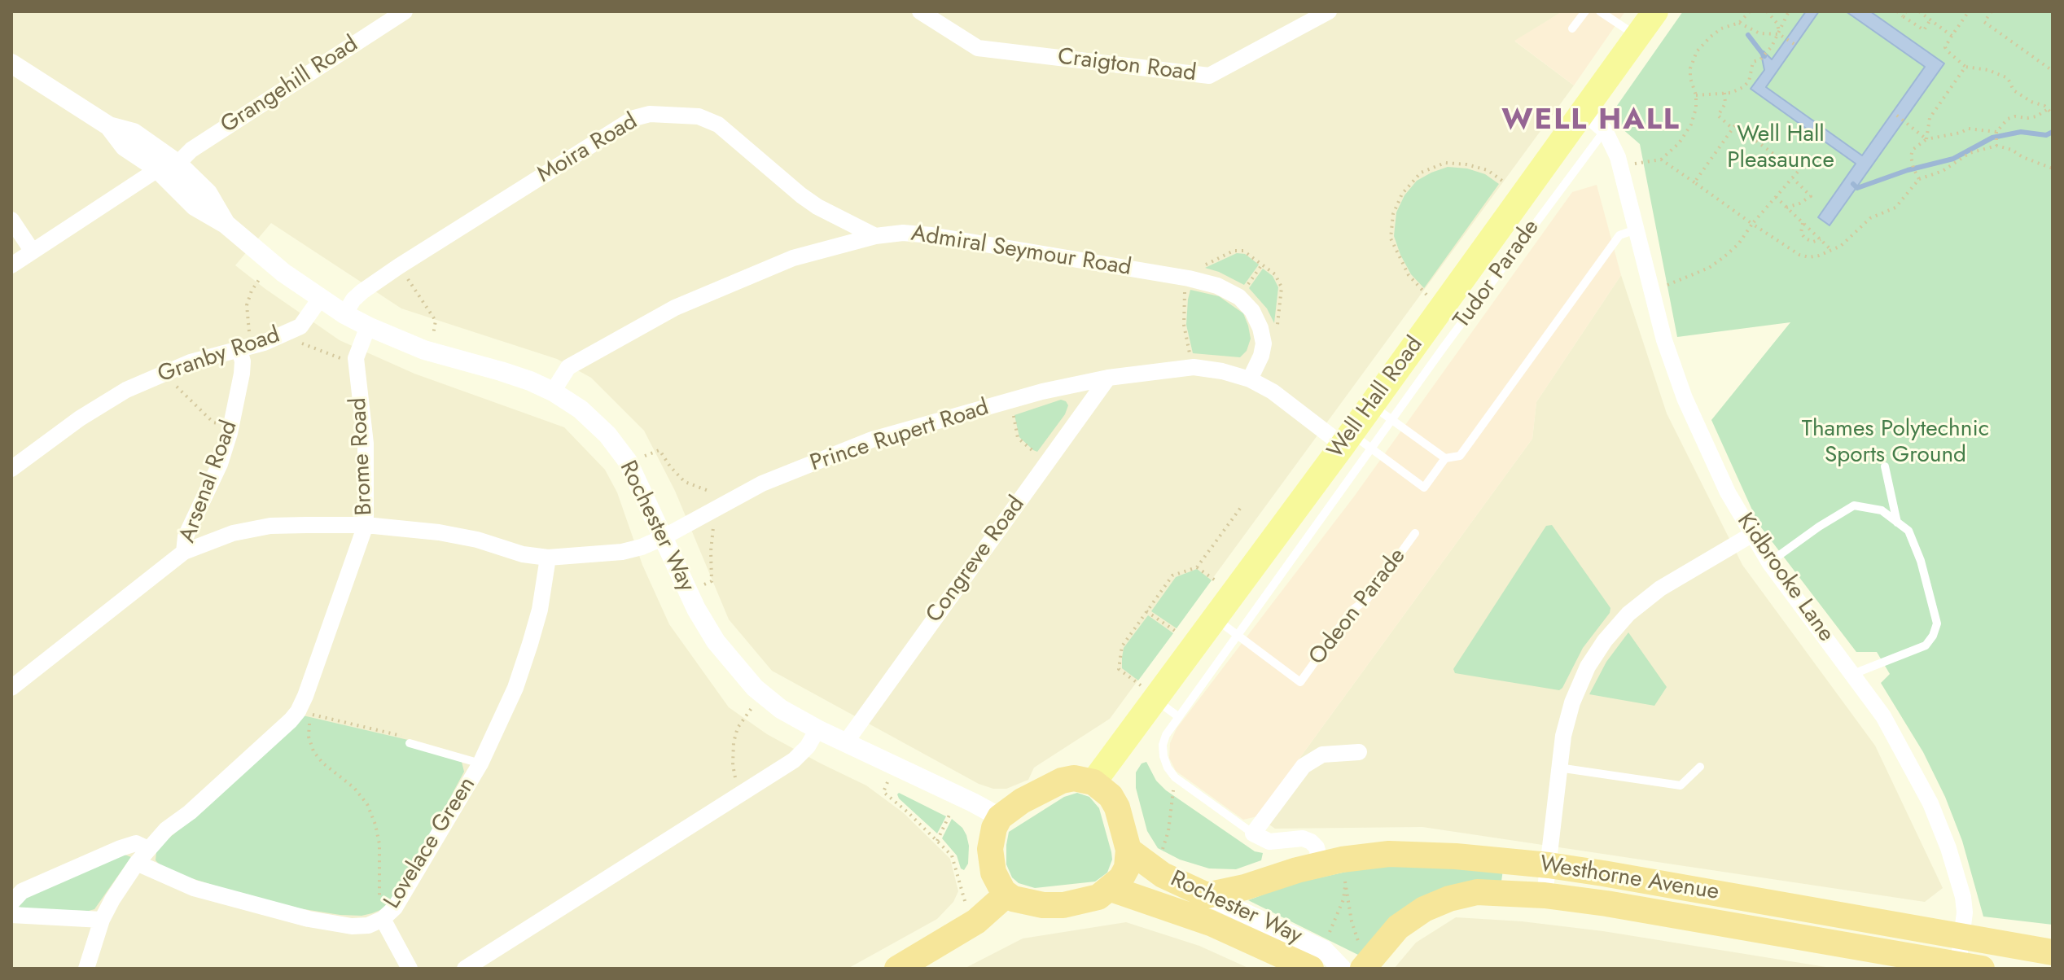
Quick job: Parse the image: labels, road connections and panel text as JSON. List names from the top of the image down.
{
  "streets": {
    "highway": ["Rochester Way", "Westhorne Avenue"],
    "main road": ["Well Hall Road"],
    "street": [
      "Craigton Road",
      "Grangehill Road",
      "Moira Road",
      "Admiral Seymour Road",
      "Granby Road",
      "Prince Rupert Road",
      "Brome Road",
      "Arsenal Road",
      "Congreve Road",
      "Kidbrooke Lane",
      "Lovelace Green"
    ],
    "lane": ["Tudor Parade", "Odeon Parade"]
  },
  "crossings": [
    ["Grangehill Road", "Rochester Way"],
    ["Moira Road", "Admiral Seymour Road"],
    ["Moira Road", "Rochester Way"],
    ["Admiral Seymour Road", "Rochester Way"],
    ["Tudor Parade", "Well Hall Road"],
    ["Tudor Parade", "Kidbrooke Lane"],
    ["Tudor Parade", "Odeon Parade"],
    ["Granby Road", "Arsenal Road"],
    ["Granby Road", "Rochester Way"],
    ["Well Hall Road", "Prince Rupert Road"],
    ["Well Hall Road", "Rochester Way"],
    ["Well Hall Road", "Kidbrooke Lane"],
    ["Well Hall Road", "Odeon Parade"],
    ["Prince Rupert Road", "Brome Road"],
    ["Prince Rupert Road", "Arsenal Road"],
    ["Prince Rupert Road", "Rochester Way"],
    ["Prince Rupert Road", "Congreve Road"],
    ["Brome Road", "Rochester Way"],
    ["Rochester Way", "Congreve Road"],
    ["Rochester Way", "Westhorne Avenue"],
    ["Kidbrooke Lane", "Westhorne Avenue"]
  ],
  "districts": ["WELL HALL"],
  "parks": ["Well Hall Pleasaunce", "Thames Polytechnic Sports Ground"]
}
